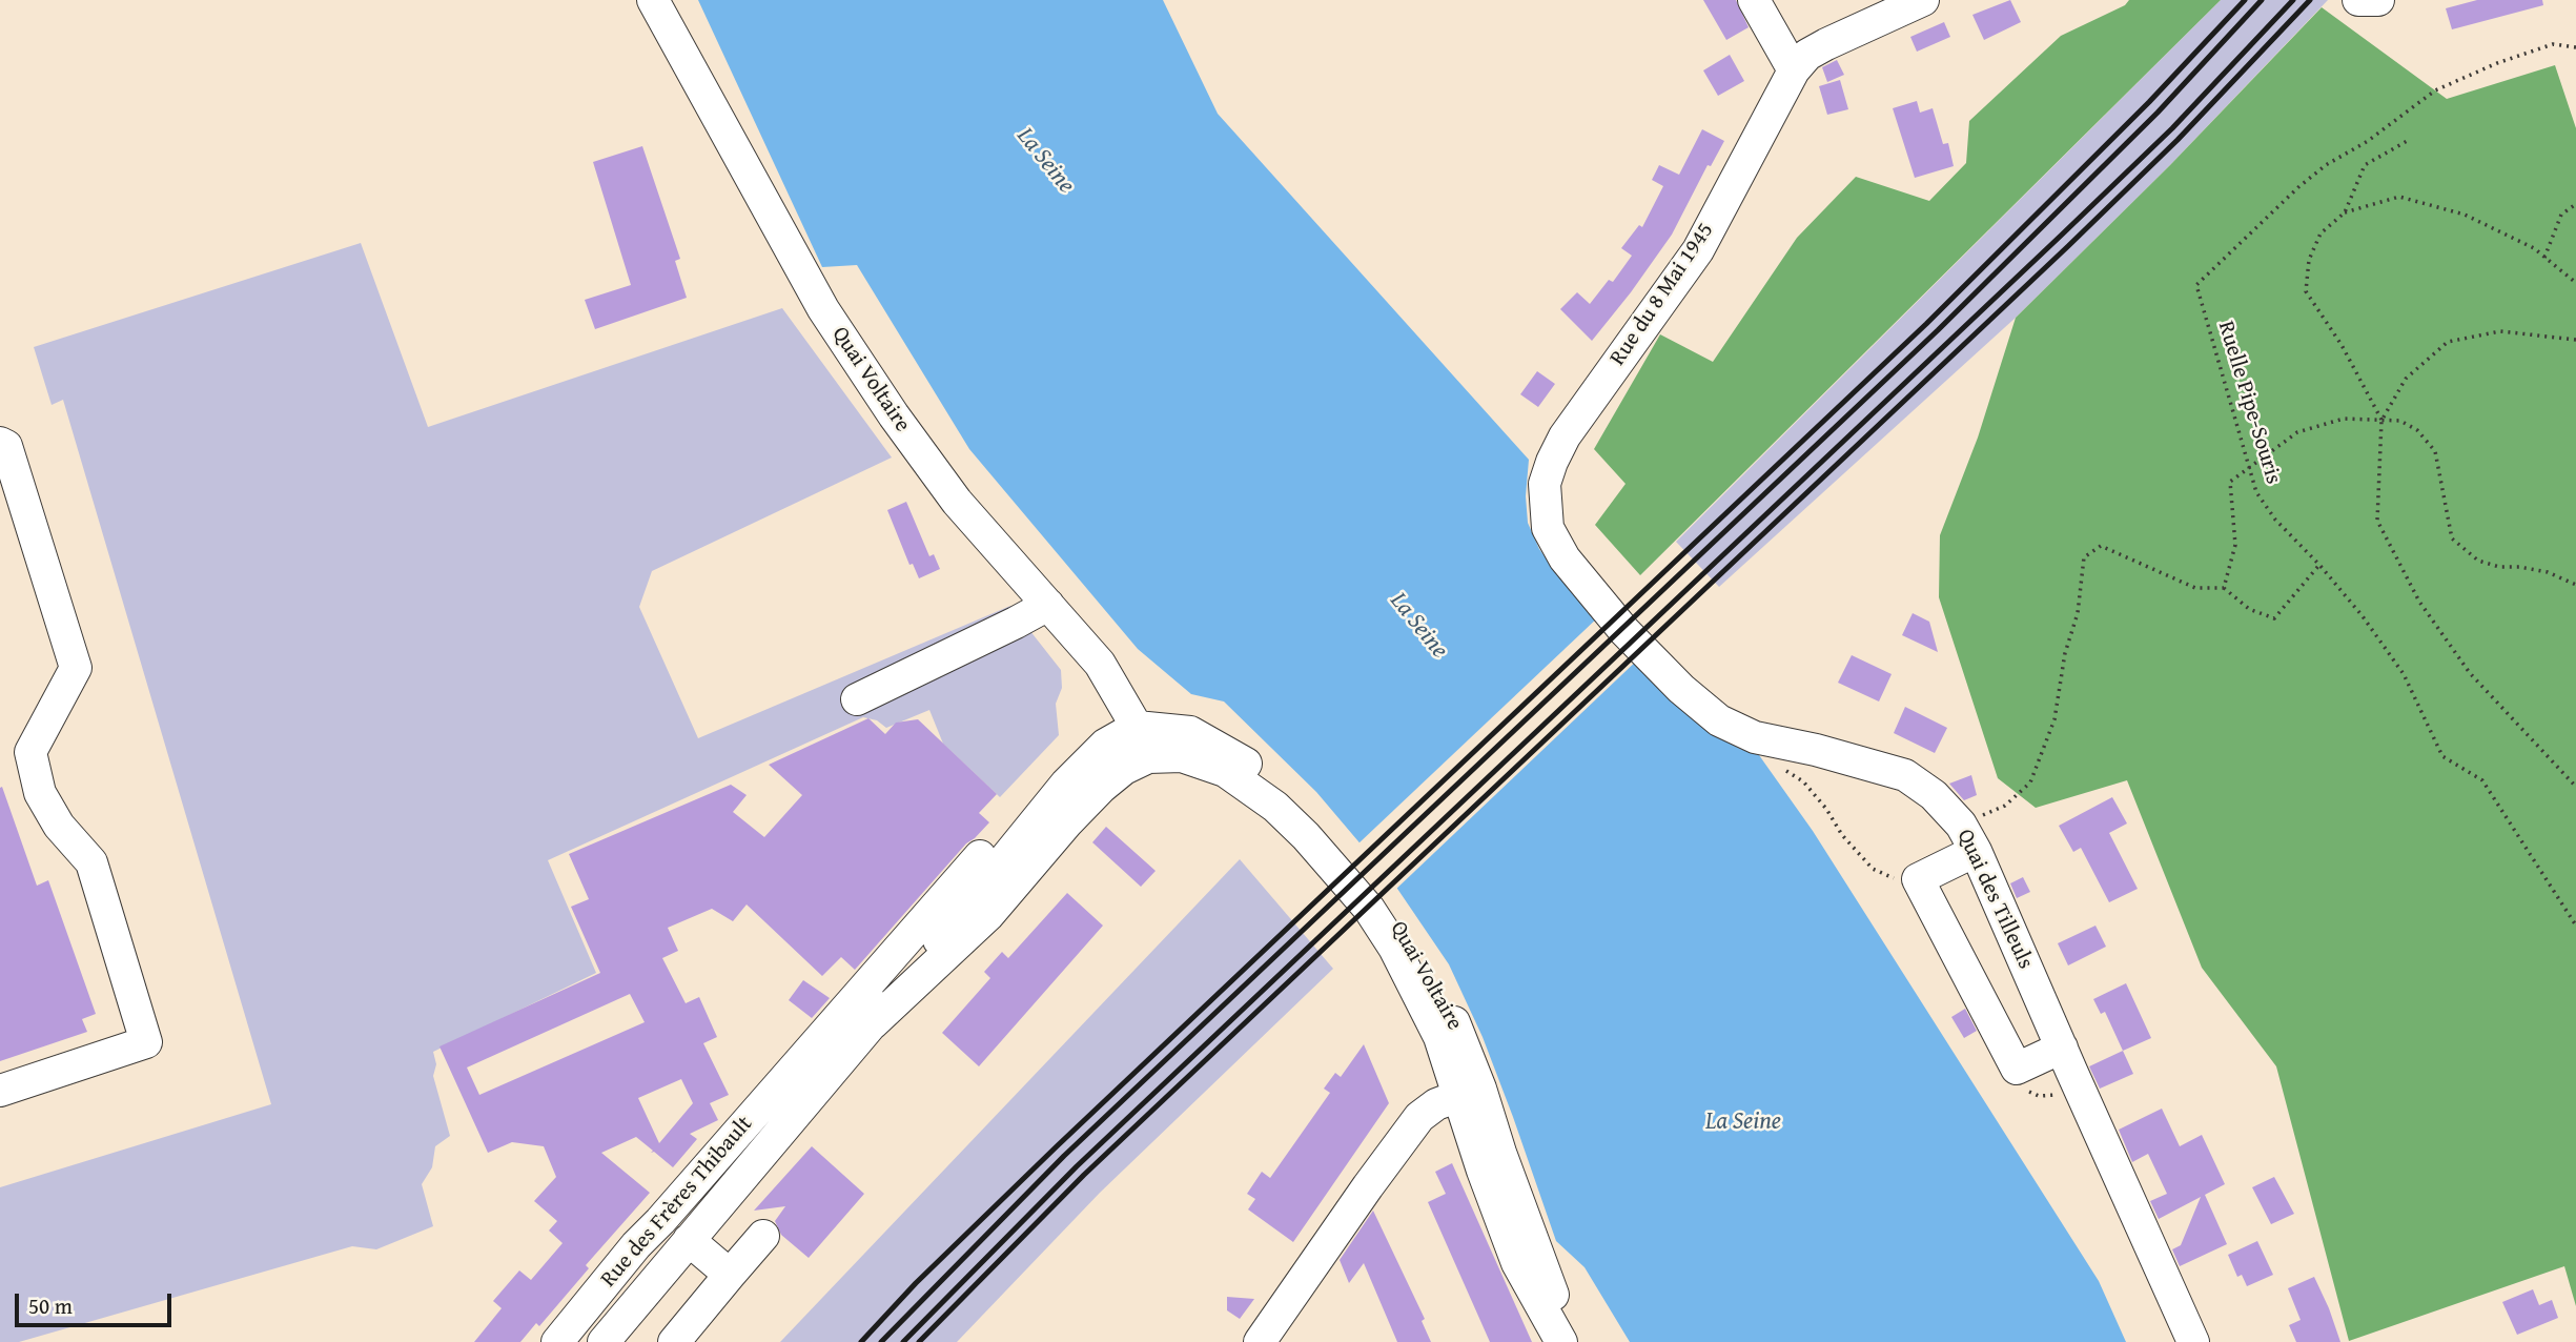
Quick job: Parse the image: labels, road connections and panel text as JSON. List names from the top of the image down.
{
  "streets": {
    "street": [
      "Rue du 8 Mai 1945",
      "Quai Voltaire",
      "Quai des Tilleuls",
      "Rue des Frères Thibault"
    ],
    "path": ["Ruelle Pipe-Souris"]
  },
  "crossings": [
    ["Rue du 8 Mai 1945", "Quai des Tilleuls"],
    ["Quai Voltaire", "Rue des Frères Thibault"]
  ],
  "water": ["La Seine"],
  "scale_bar": "50 m"
}
